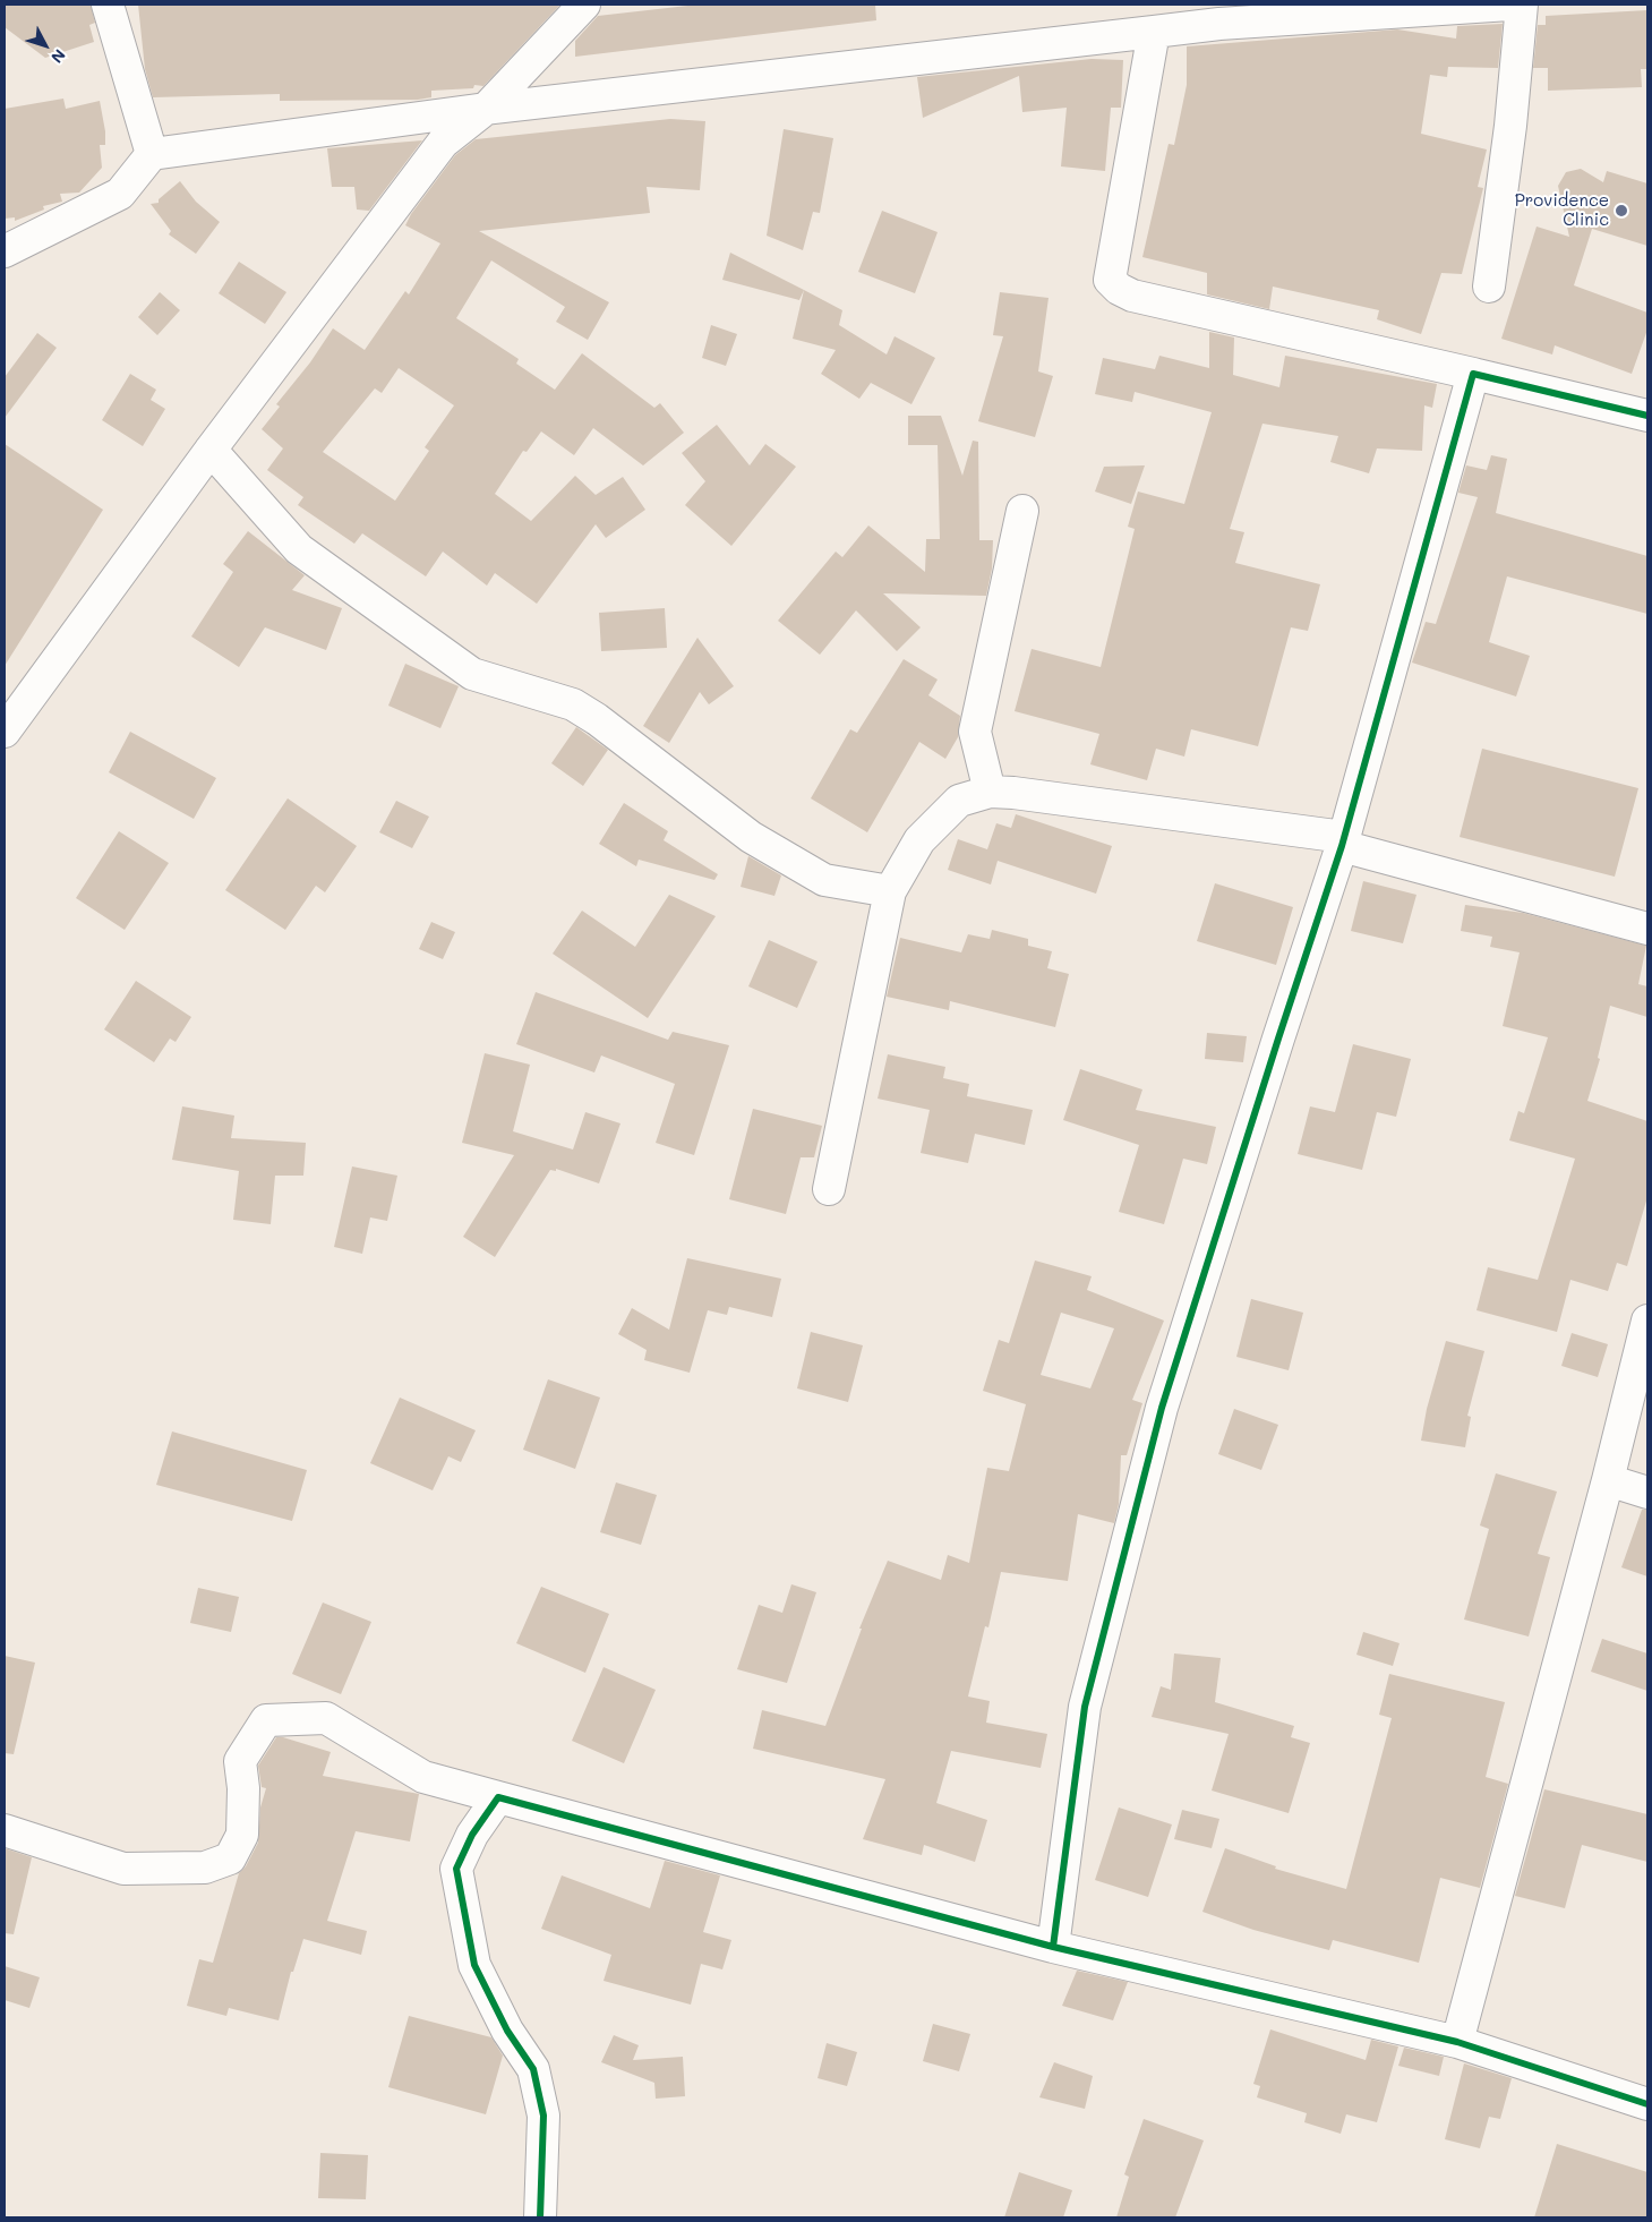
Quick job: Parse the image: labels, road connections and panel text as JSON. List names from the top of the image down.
{
  "places": ["Providence Clinic"],
  "north": "bottom right"
}
